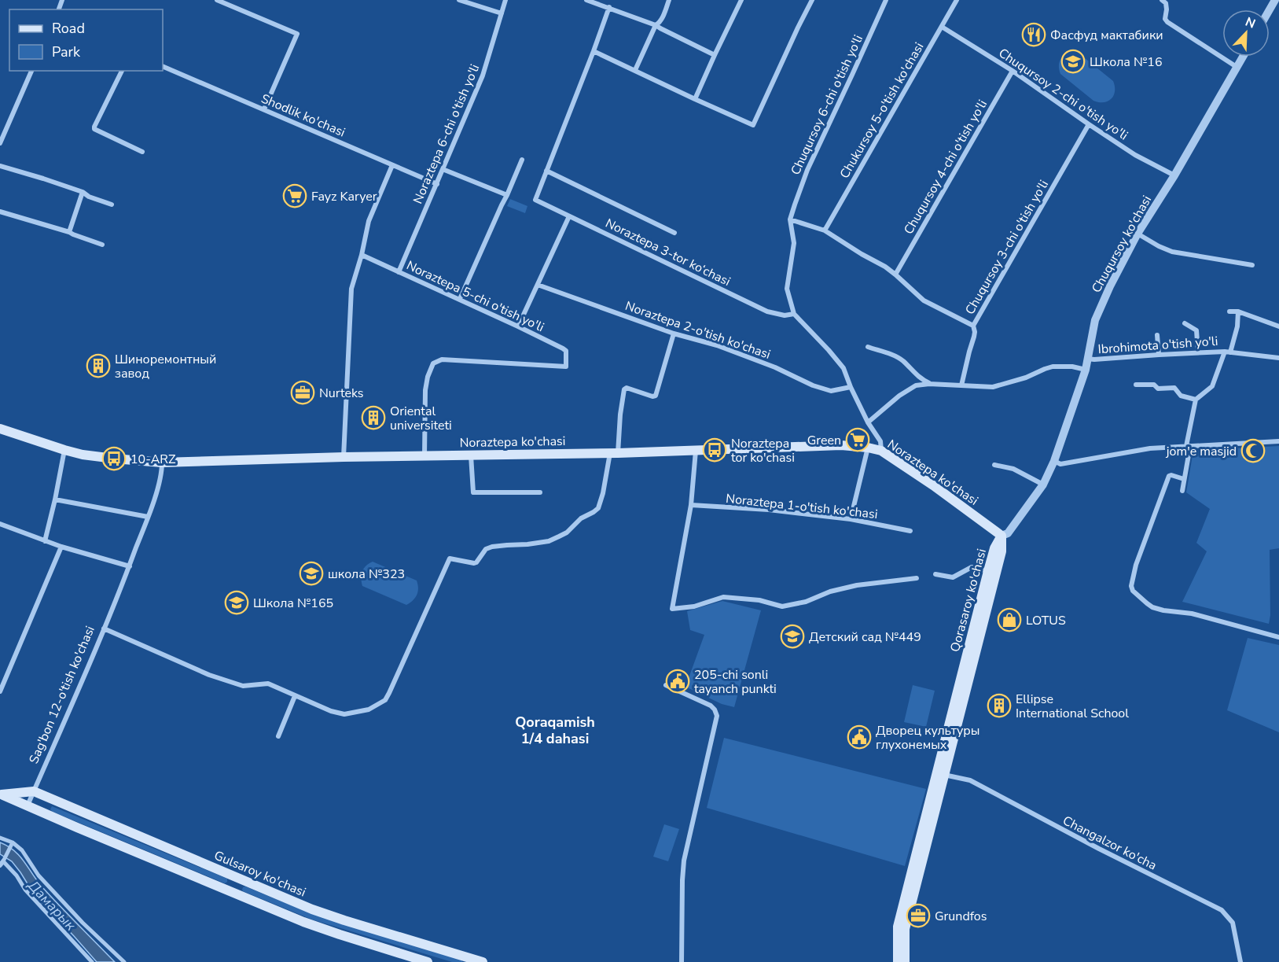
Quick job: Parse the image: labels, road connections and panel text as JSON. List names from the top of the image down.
{
  "streets": {
    "main road": ["Noraztepa ko'chasi", "Qorasaroy ko'chasi", "Gulsaroy ko'chasi"],
    "street": [
      "Chuqursoy 2-chi o'tish yo'li",
      "Chuqursoy 6-chi o'tish yo'li",
      "Chukursoy 5-o'tish ko'chasi",
      "Shodlik ko'chasi",
      "Noraztepa 6-chi o'tish yo'li",
      "Chuqursoy 4-chi o'tish yo'li",
      "Chuqursoy ko'chasi",
      "Chuqursoy 3-chi o'tish yo'li",
      "Noraztepa 3-tor ko‘chasi",
      "Noraztepa 5-chi o'tish yo'li",
      "Noraztepa 2-o'tish ko'chasi",
      "Ibrohimota o'tish yo'li",
      "Noraztepa 1-o'tish ko'chasi",
      "Sag'bon 12-o'tish ko'chasi",
      "Changalzor ko'cha"
    ]
  },
  "crossings": [
    ["Chuqursoy 2-chi o'tish yo'li", "Chukursoy 5-o'tish ko'chasi"],
    ["Chuqursoy 2-chi o'tish yo'li", "Chuqursoy 4-chi o'tish yo'li"],
    ["Chuqursoy 2-chi o'tish yo'li", "Chuqursoy ko'chasi"],
    ["Chuqursoy 2-chi o'tish yo'li", "Chuqursoy 3-chi o'tish yo'li"],
    ["Shodlik ko'chasi", "Noraztepa 6-chi o'tish yo'li"],
    ["Noraztepa 6-chi o'tish yo'li", "Noraztepa 5-chi o'tish yo'li"],
    ["Chuqursoy ko'chasi", "Ibrohimota o'tish yo'li"],
    ["Chuqursoy ko'chasi", "Noraztepa ko'chasi"],
    ["Chuqursoy ko'chasi", "Qorasaroy ko'chasi"],
    ["Noraztepa 5-chi o'tish yo'li", "Noraztepa ko'chasi"],
    ["Noraztepa ko'chasi", "Qorasaroy ko'chasi"],
    ["Noraztepa ko'chasi", "Sag'bon 12-o'tish ko'chasi"],
    ["Qorasaroy ko'chasi", "Changalzor ko'cha"],
    ["Sag'bon 12-o'tish ko'chasi", "Gulsaroy ko'chasi"]
  ],
  "districts": ["Qoraqamish 1/4 dahasi"],
  "water": ["Дамарык"],
  "places": {
    "restaurant": ["Фасфуд мактабики"],
    "school or university": [
      "Школа №16",
      "школа №323",
      "Школа №165",
      "Детский сад №449"
    ],
    "supermarket": ["Fayz Karyer", "Green"],
    "building": ["Шиноремонтный завод", "Oriental universiteti", "Ellipse International School"],
    "office": ["Nurteks", "Grundfos"],
    "bus stop": ["Noraztepa tor ko'chasi", "10-ARZ"],
    "mosque": ["jom'e masjid"],
    "shop": ["LOTUS"],
    "public building": ["205-chi sonli tayanch punkti", "Дворец культуры глухонемых"]
  },
  "legend": ["Road", "Park"],
  "north": "top right"
}
